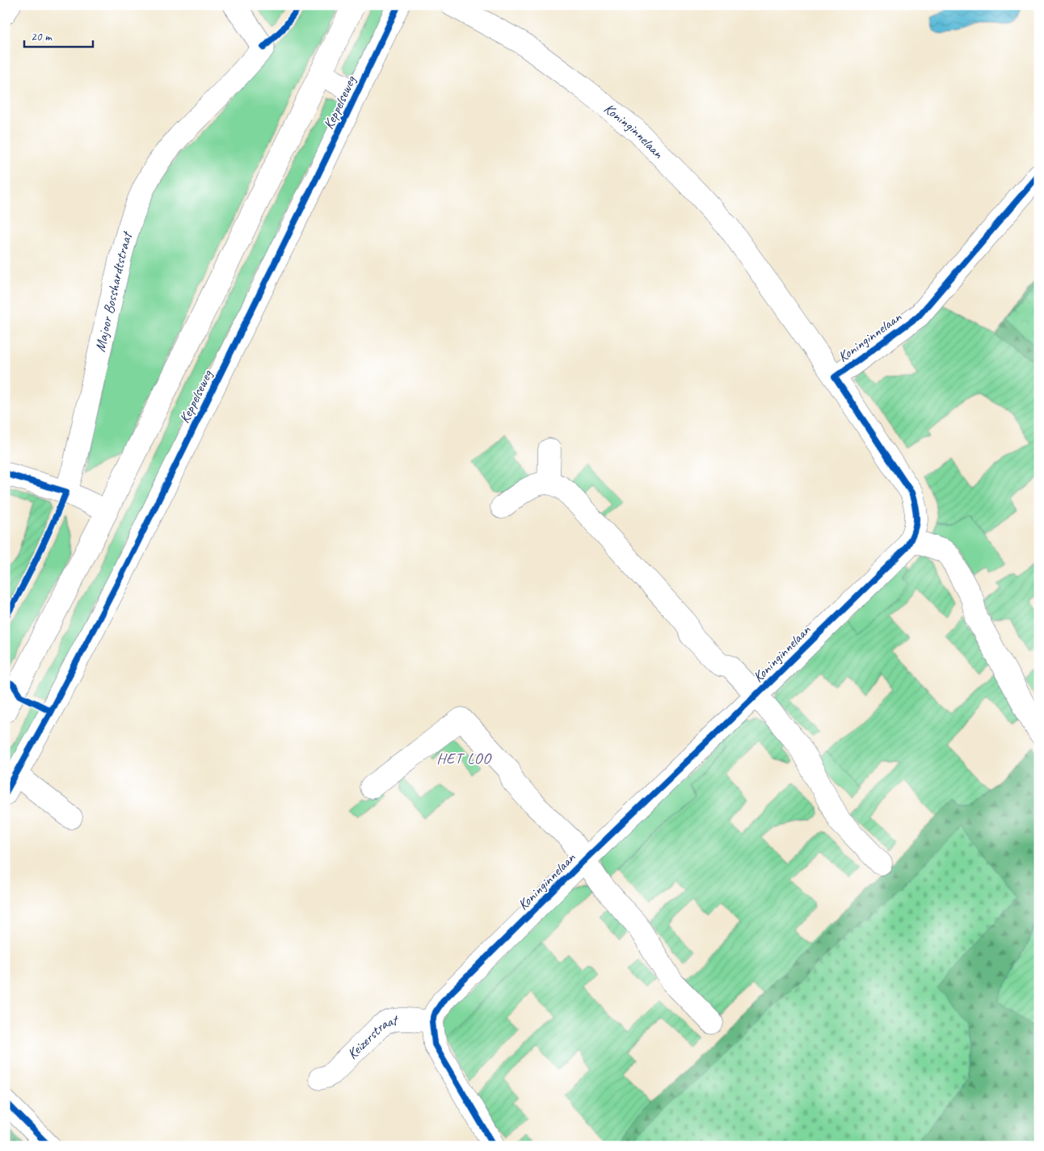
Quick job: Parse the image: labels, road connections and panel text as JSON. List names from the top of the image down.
{
  "streets": {
    "street": [
      "Keppelseweg",
      "Koninginnelaan",
      "Majoor Bosshardtstraat",
      "Keizerstraat"
    ]
  },
  "crossings": [
    ["Koninginnelaan", "Keizerstraat"]
  ],
  "districts": ["HET LOO"],
  "scale_bar": "20 m"
}
